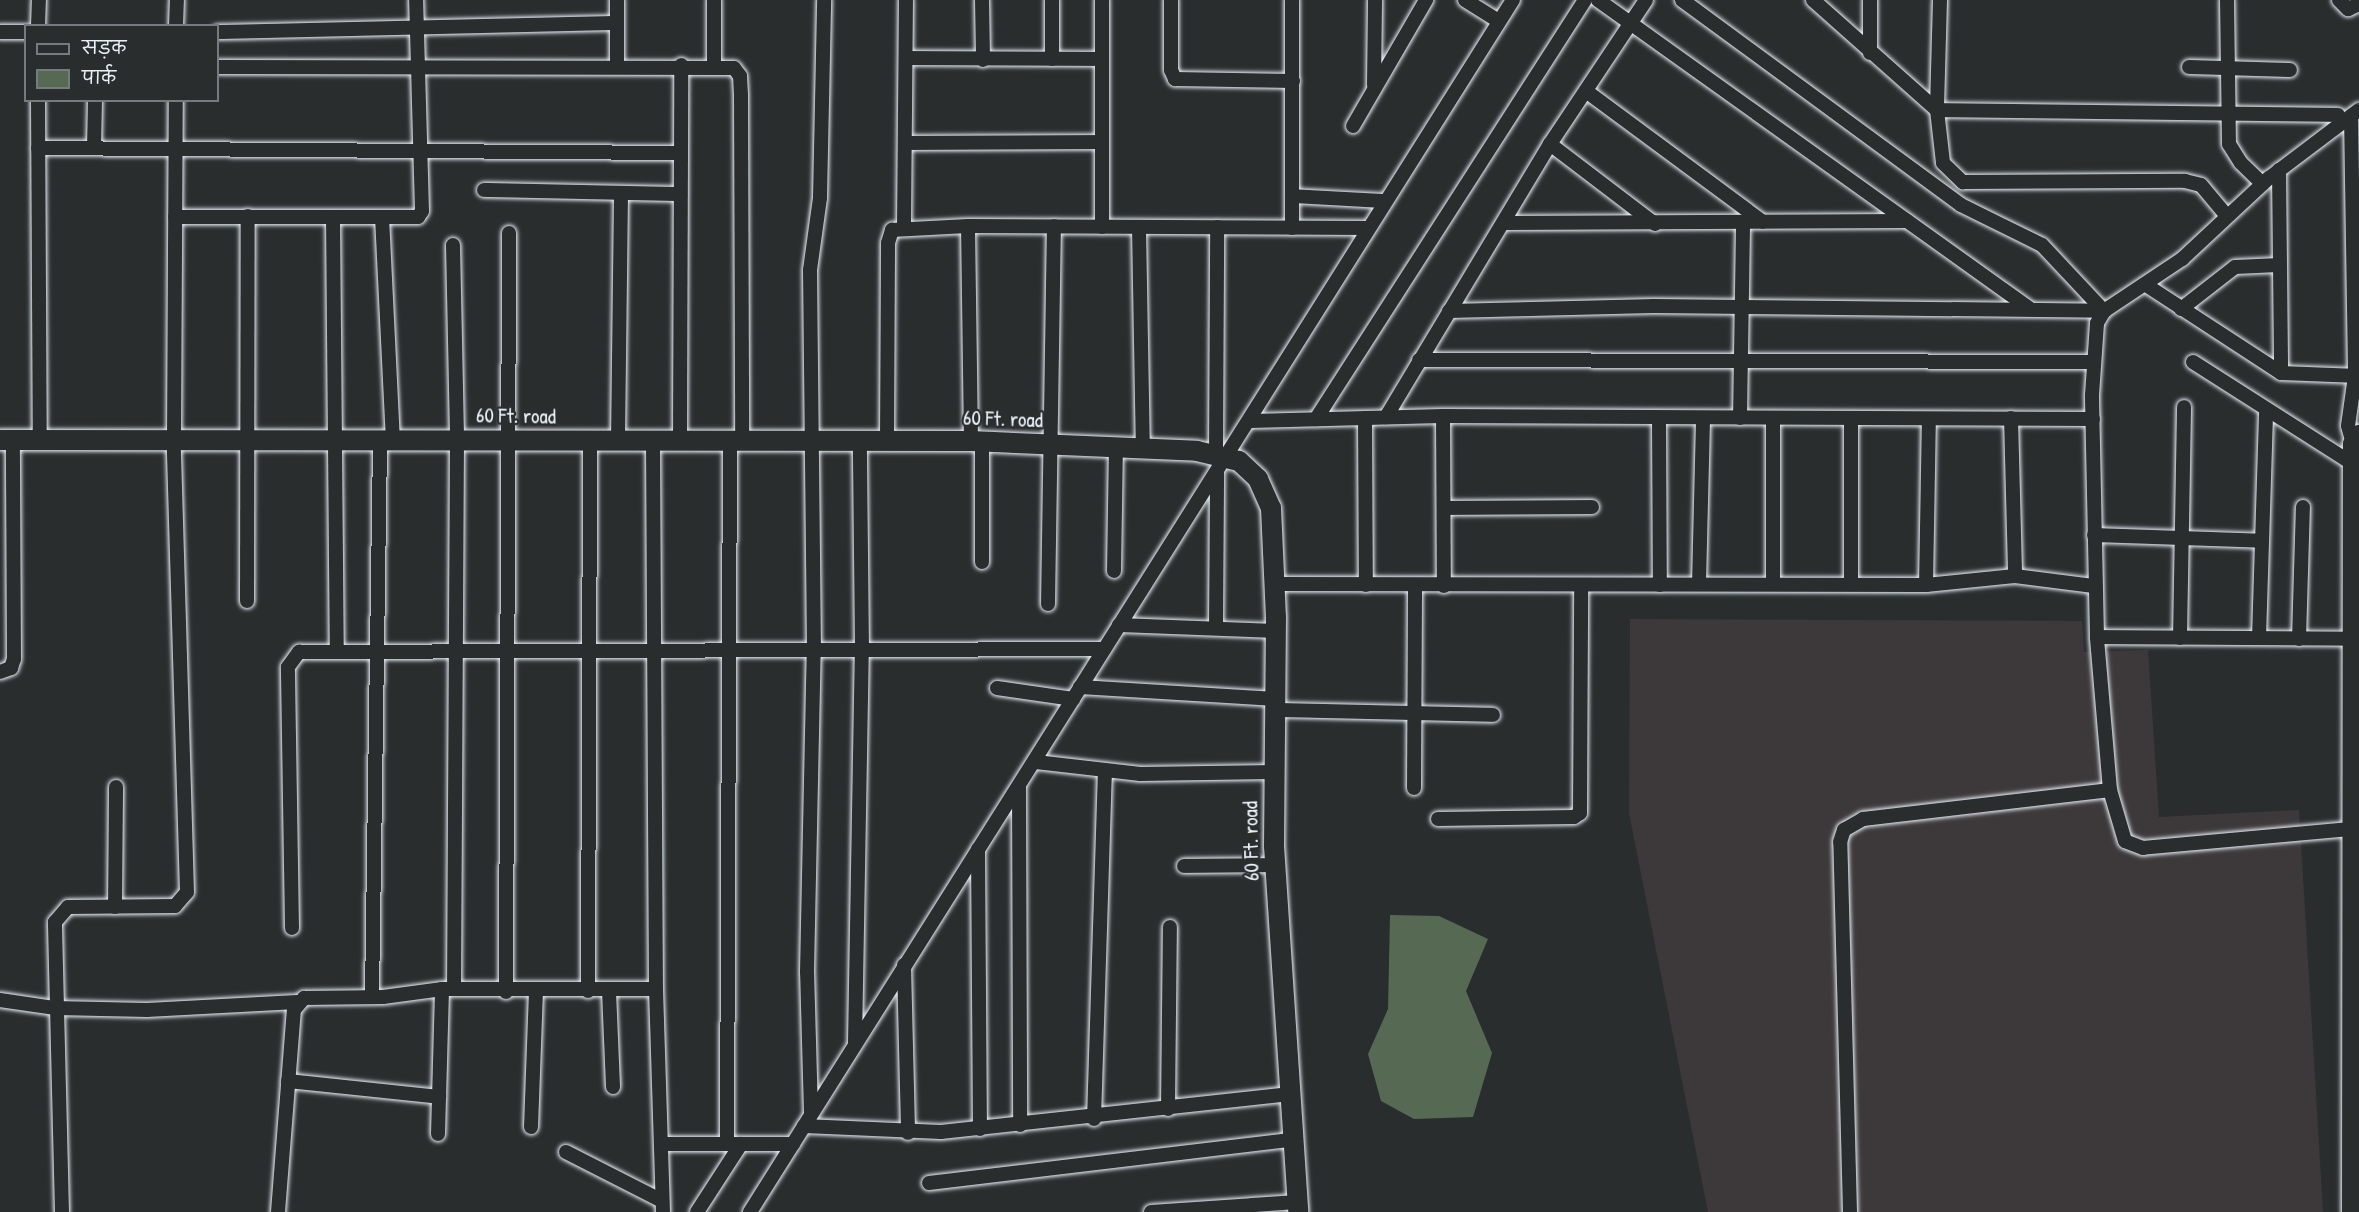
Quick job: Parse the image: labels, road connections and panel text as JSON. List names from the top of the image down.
{
  "streets": {
    "street": ["60 Ft. road"]
  },
  "legend": ["सड़क", "पार्क"]
}
